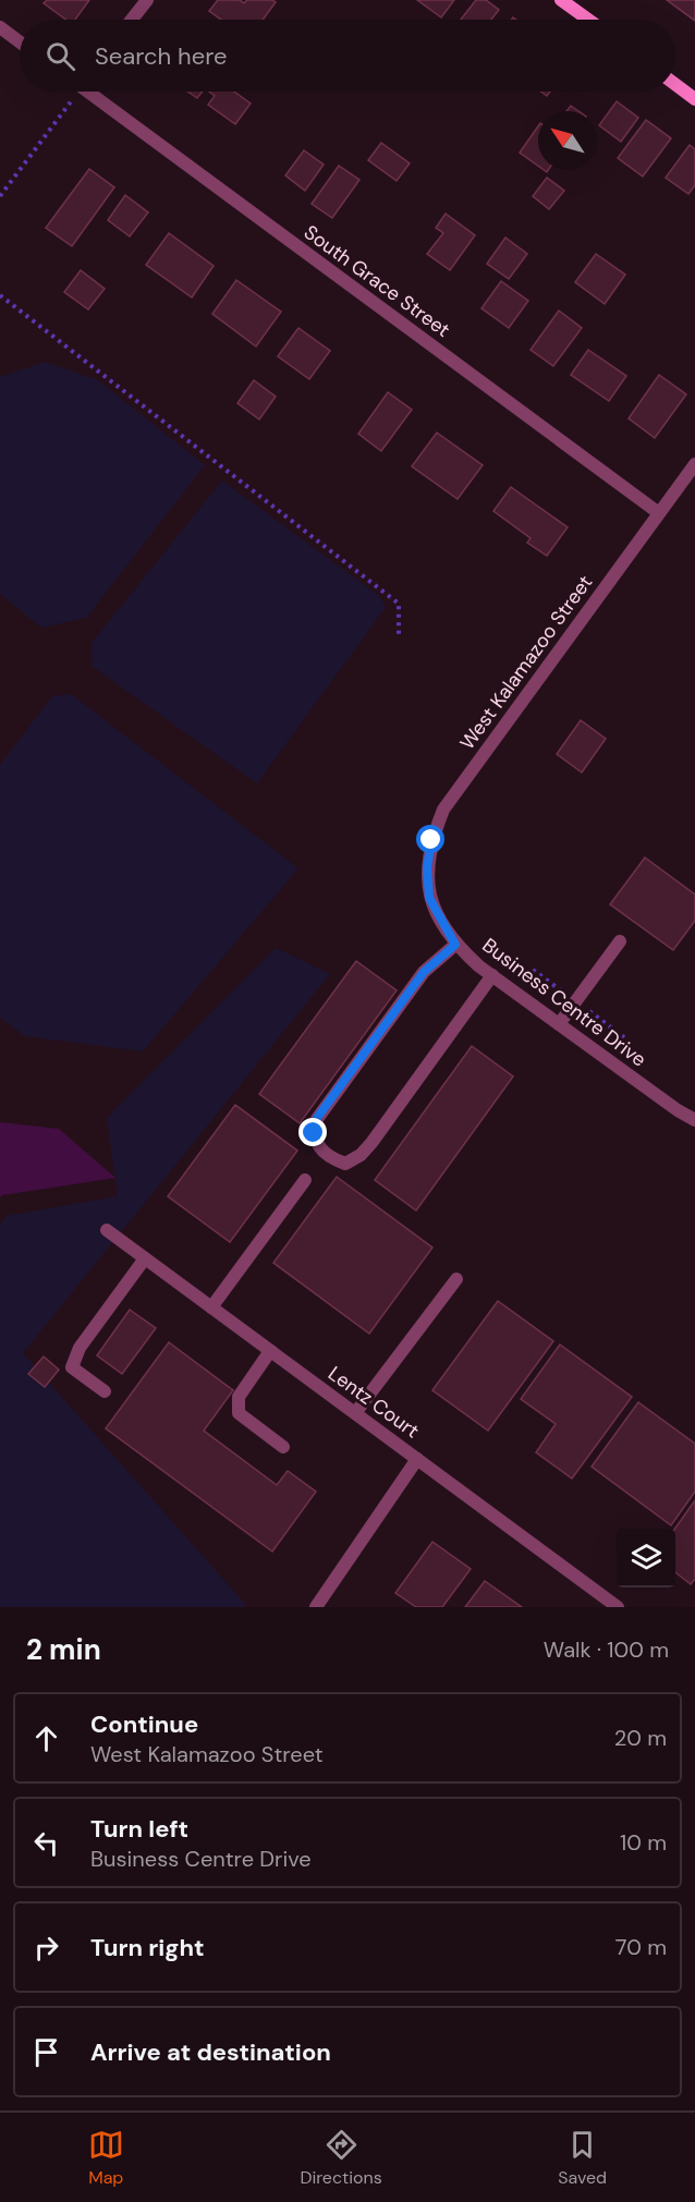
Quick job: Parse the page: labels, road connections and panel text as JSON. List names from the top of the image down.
{
  "streets": {
    "street": [
      "South Grace Street",
      "West Kalamazoo Street",
      "Business Centre Drive",
      "Lentz Court"
    ]
  },
  "crossings": [
    ["South Grace Street", "West Kalamazoo Street"],
    ["West Kalamazoo Street", "Business Centre Drive"]
  ],
  "north": "top left",
  "page": {
    "search": "Search here",
    "heading": ["2 min", "Walk · 100 m"],
    "list": [
      ["Continue", "West Kalamazoo Street", "20 m"],
      ["Turn left", "Business Centre Drive", "10 m"],
      ["Turn right", "70 m"],
      "Arrive at destination"
    ],
    "nav": ["Map", "Directions", "Saved"]
  }
}
